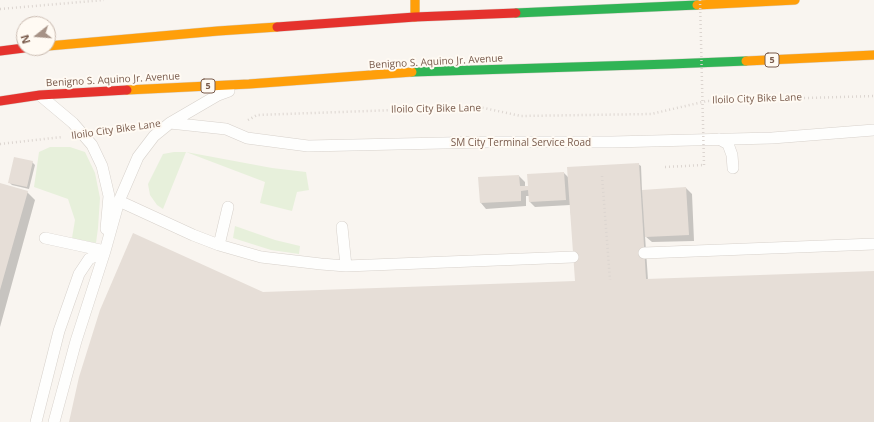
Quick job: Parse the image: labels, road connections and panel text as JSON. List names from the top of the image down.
{
  "streets": {
    "main road": ["5", "Benigno S. Aquino Jr. Avenue"],
    "lane": ["SM City Terminal Service Road"],
    "path": ["Iloilo City Bike Lane"]
  },
  "crossings": [
    ["Iloilo City Bike Lane", "SM City Terminal Service Road"]
  ],
  "north": "left"
}
